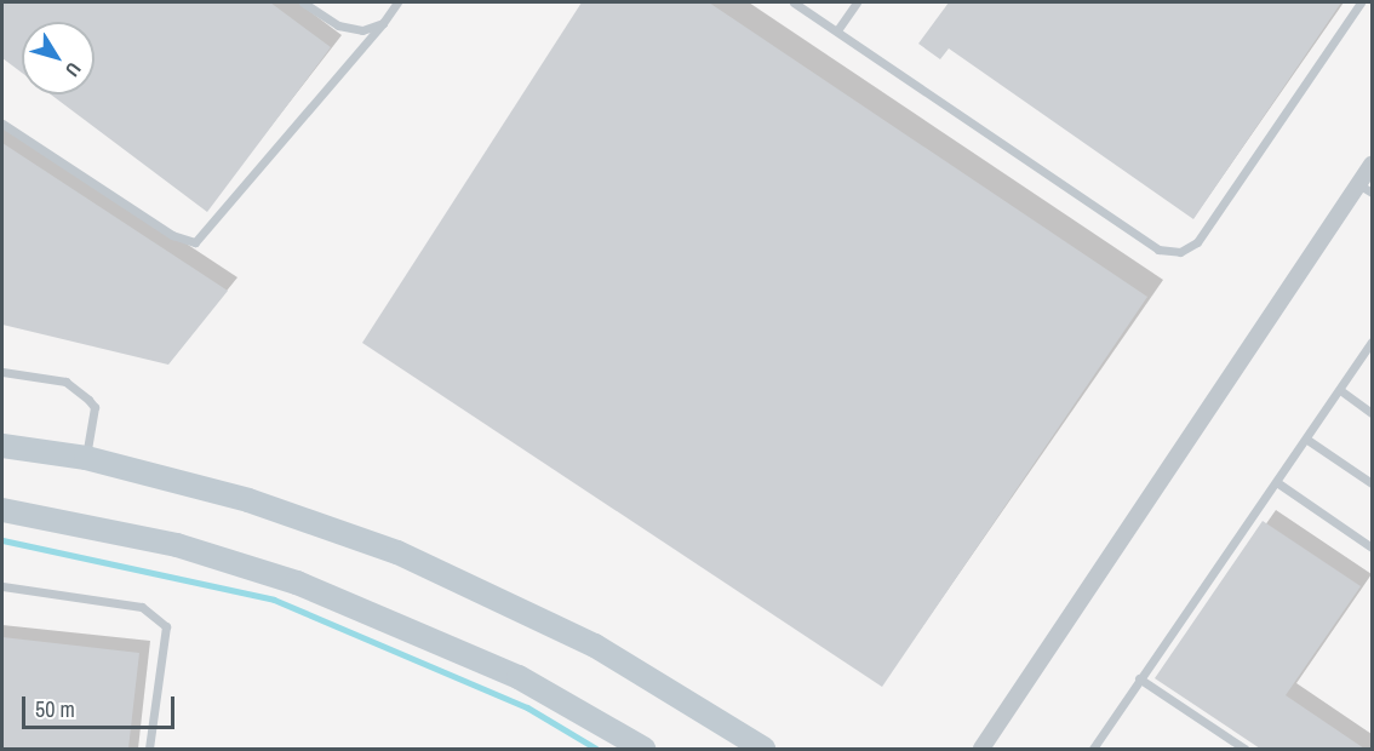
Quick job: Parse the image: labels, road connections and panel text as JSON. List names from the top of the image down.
{
  "scale_bar": "50 m",
  "north": "bottom right"
}
